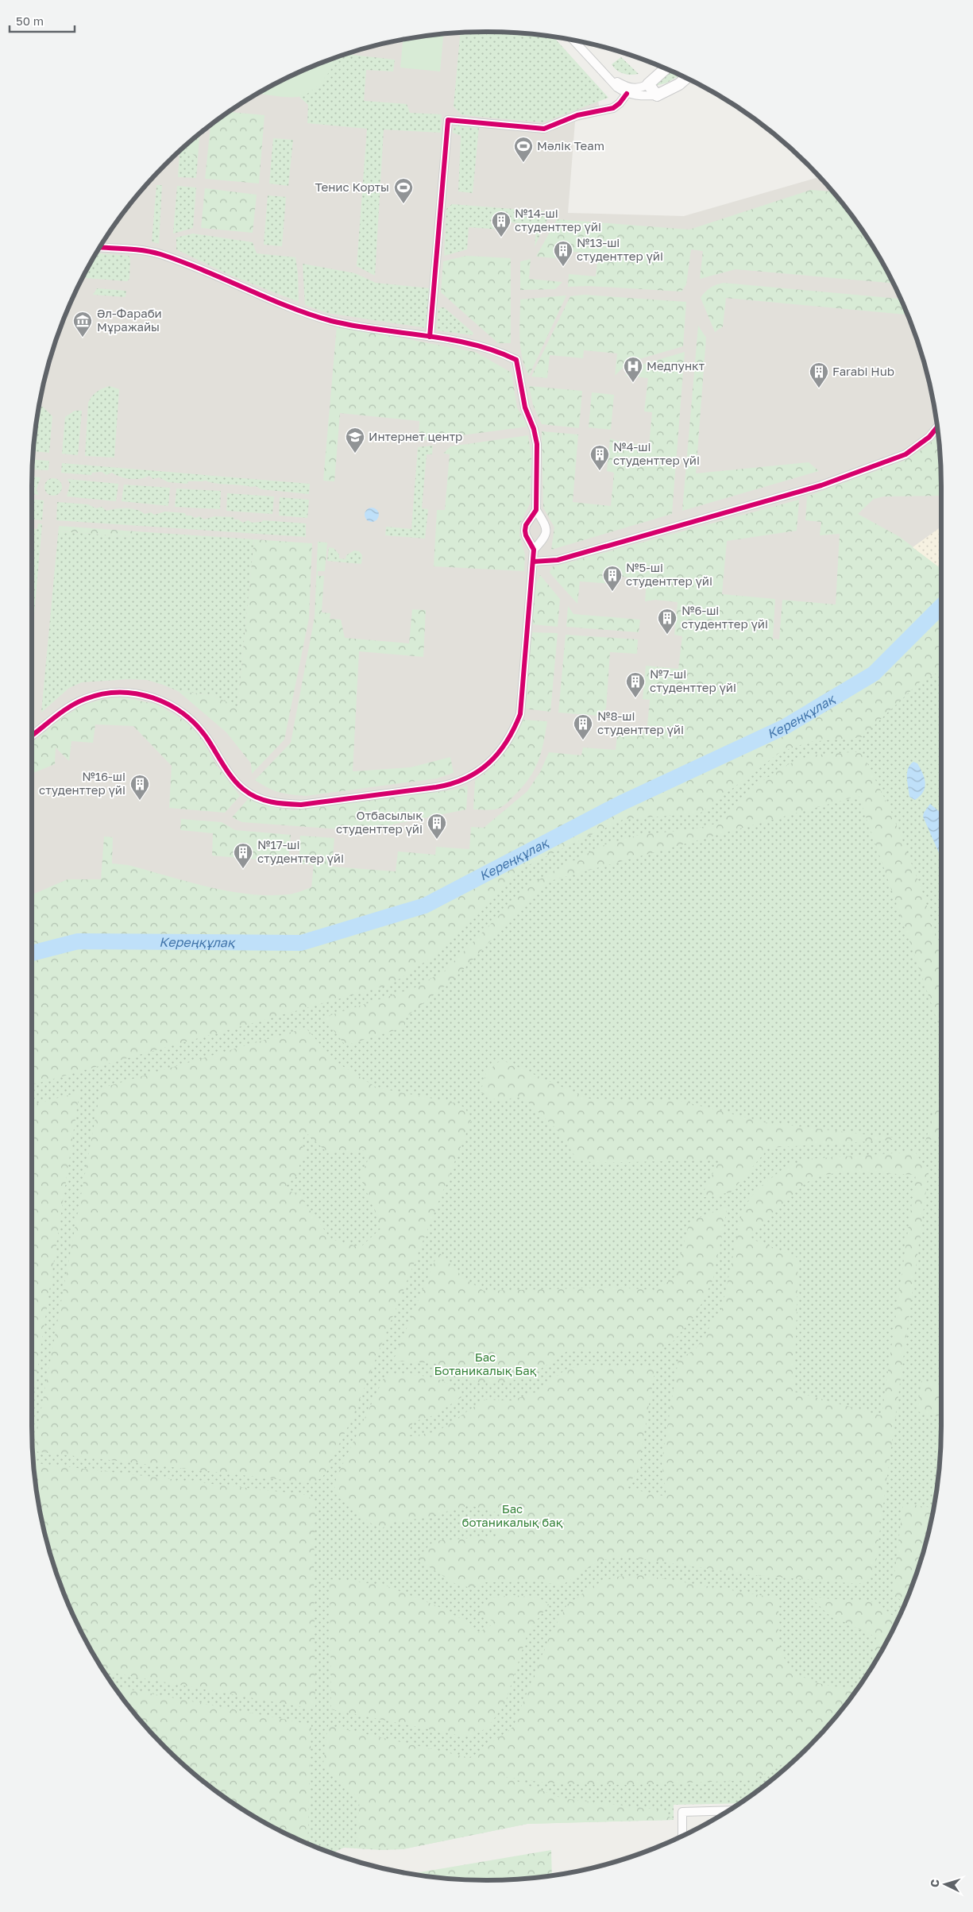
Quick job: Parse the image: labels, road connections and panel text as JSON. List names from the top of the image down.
{
  "water": ["Кереңқұлақ"],
  "parks": ["Бас Ботаникалық Бақ", "Бас ботаникалық бақ"],
  "places": {
    "sports": ["Мәлік Team", "Тенис Корты"],
    "building": [
      "№14-ші студенттер үйі",
      "№13-ші студенттер үйі",
      "Farabi Hub",
      "№4-ші студенттер үйі",
      "№5-ші студенттер үйі",
      "№6-ші студенттер үйі",
      "№7-ші студенттер үйі",
      "№8-ші студенттер үйі",
      "№16-ші студенттер үйі",
      "Отбасылық студенттер үйі",
      "№17-ші студенттер үйі"
    ],
    "museum": ["Әл-Фараби Мұражайы"],
    "hospital": ["Медпункт"],
    "school or university": ["Интернет центр"]
  },
  "scale_bar": "50 m",
  "north": "left"
}
